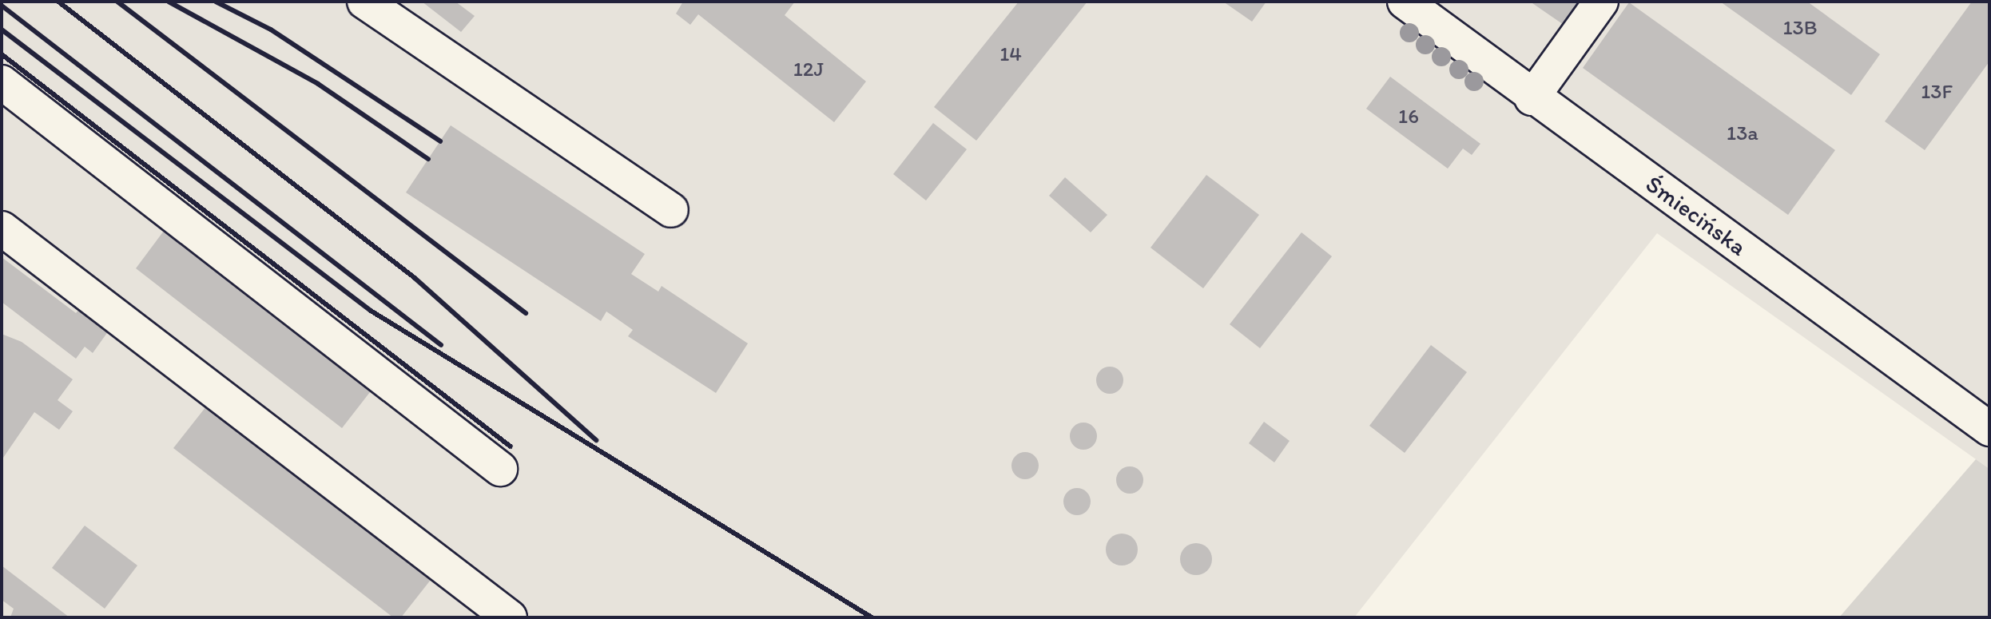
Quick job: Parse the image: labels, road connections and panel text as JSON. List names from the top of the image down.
{
  "streets": {
    "street": ["Śmiecińska"]
  },
  "house_numbers": [
    "13B",
    "14",
    "12J",
    "13F",
    "16",
    "13a"
  ]
}
